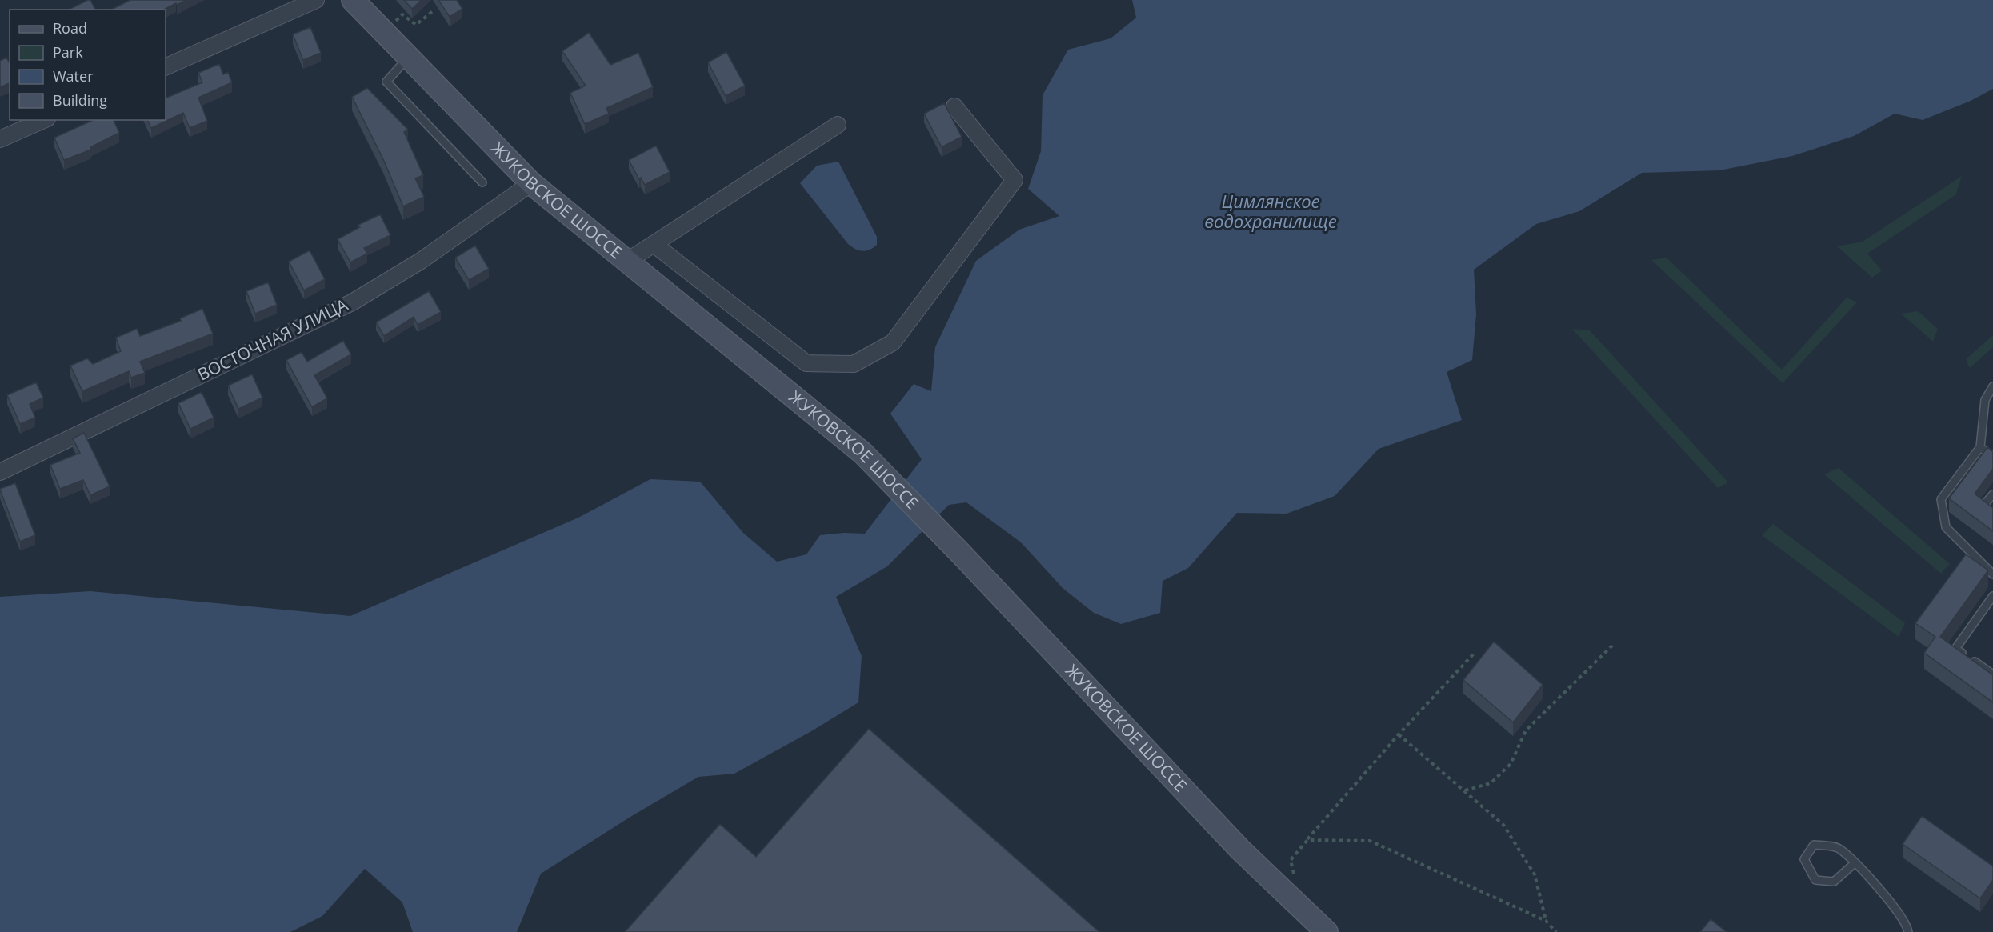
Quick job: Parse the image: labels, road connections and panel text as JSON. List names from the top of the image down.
{
  "streets": {
    "main road": ["ЖУКОВСКОЕ ШОССЕ"],
    "street": ["ВОСТОЧНАЯ УЛИЦА"]
  },
  "crossings": [
    ["ЖУКОВСКОЕ ШОССЕ", "ВОСТОЧНАЯ УЛИЦА"]
  ],
  "water": ["Цимлянское водохранилище"],
  "legend": [
    "Road",
    "Park",
    "Water",
    "Building"
  ]
}
